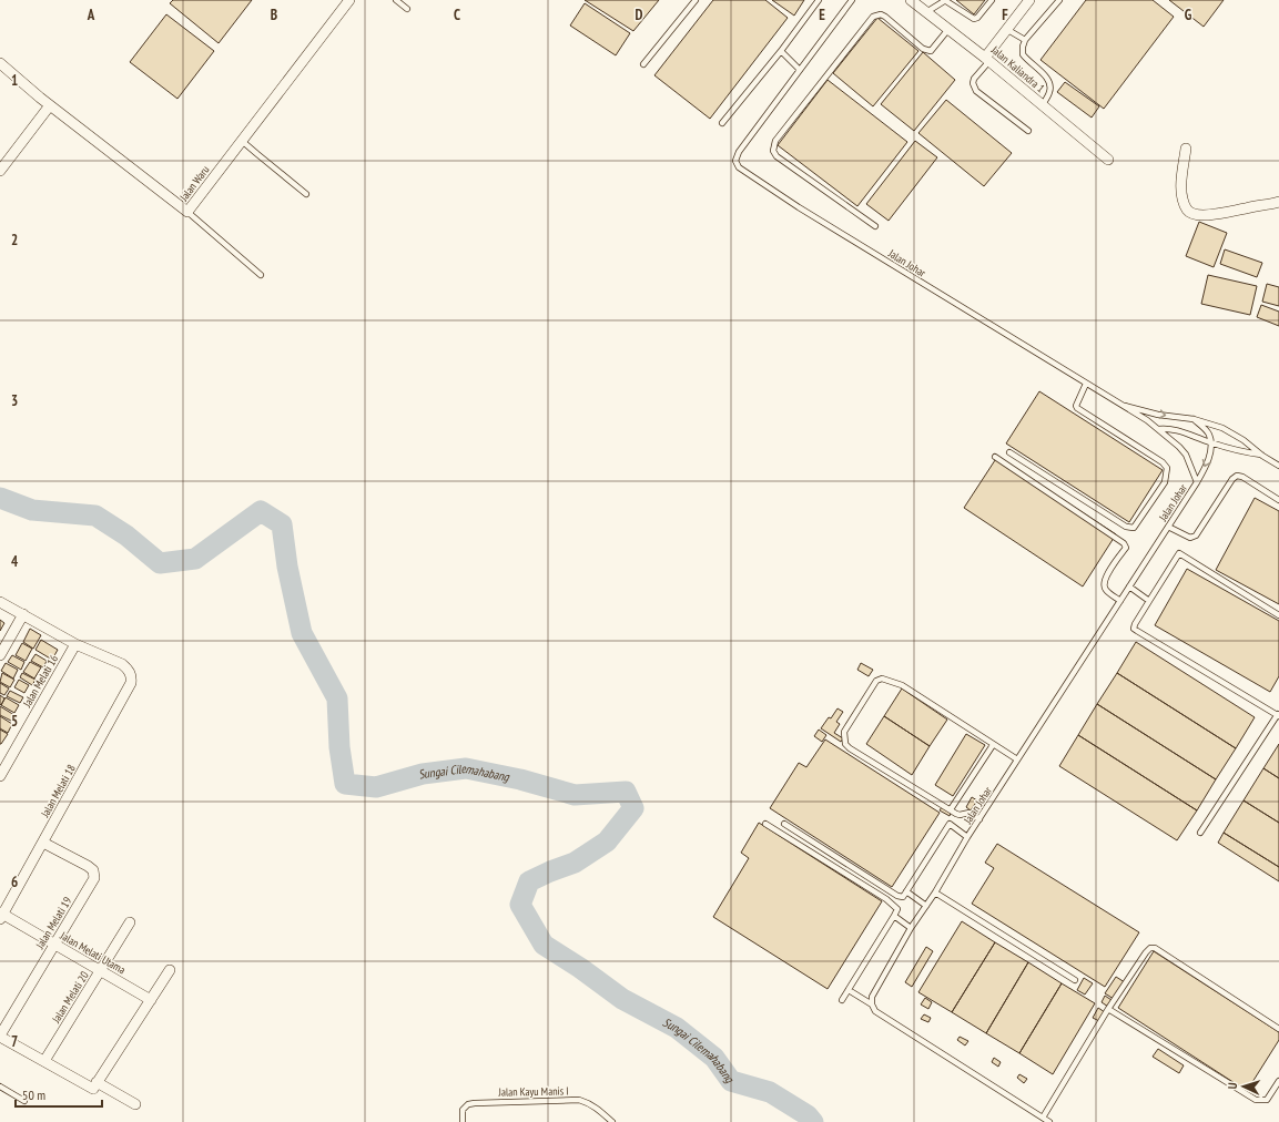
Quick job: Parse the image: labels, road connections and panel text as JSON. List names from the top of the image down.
{
  "streets": {
    "street": [
      "Jalan Kaliandra 1",
      "Jalan Waru",
      "Jalan Melati 16",
      "Jalan Melati 18",
      "Jalan Melati 19",
      "Jalan Melati Utama",
      "Jalan Melati 20"
    ],
    "lane": ["Jalan Johar", "Jalan Kayu Manis I"]
  },
  "crossings": [
    ["Jalan Melati 16", "Jalan Melati 18"],
    ["Jalan Melati 18", "Jalan Melati 19"],
    ["Jalan Melati 18", "Jalan Melati Utama"],
    ["Jalan Melati 19", "Jalan Melati Utama"],
    ["Jalan Melati Utama", "Jalan Melati 20"]
  ],
  "water": ["Sungai Cilemahabang"],
  "scale_bar": "50 m",
  "north": "left",
  "grid": {
    "columns": [
      "A",
      "B",
      "C",
      "D",
      "E",
      "F",
      "G"
    ],
    "rows": [
      "1",
      "2",
      "3",
      "4",
      "5",
      "6",
      "7"
    ]
  }
}
